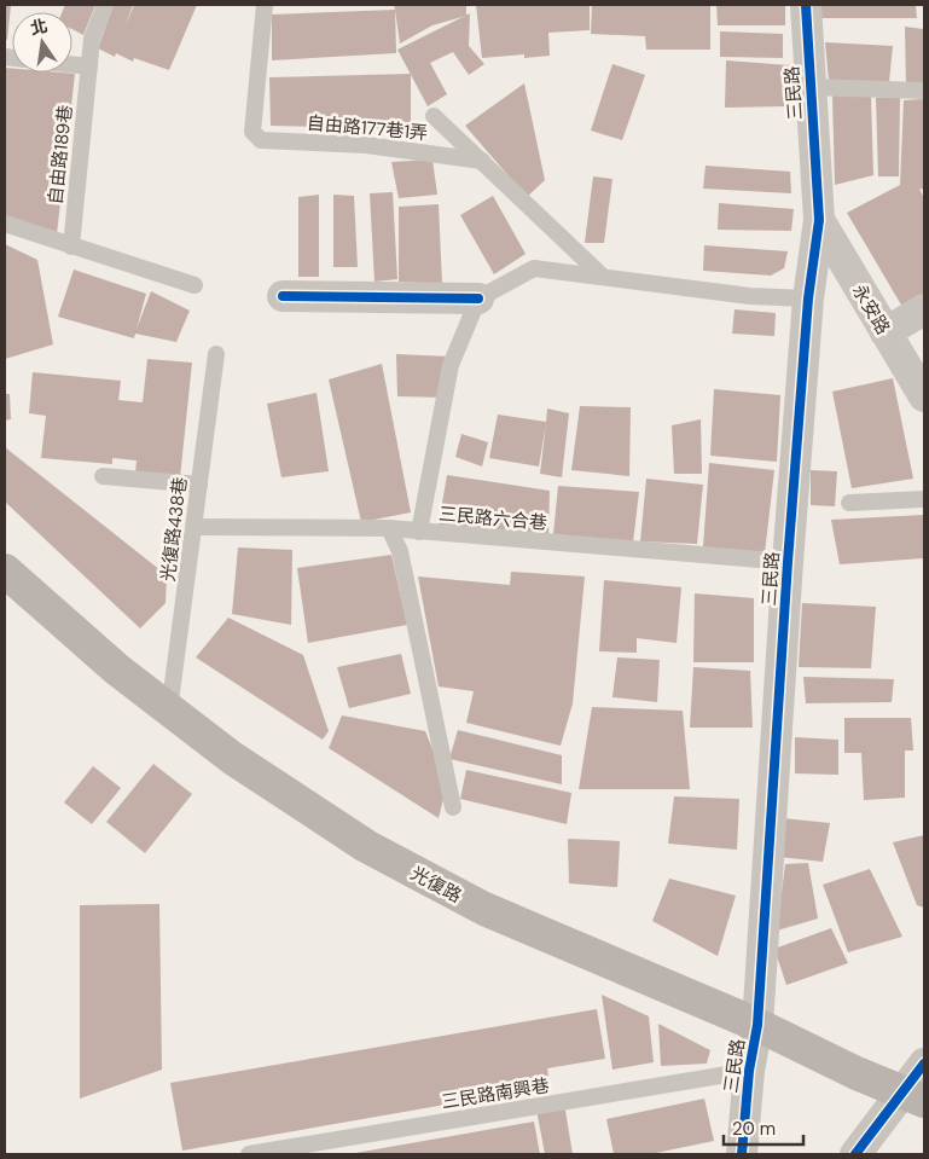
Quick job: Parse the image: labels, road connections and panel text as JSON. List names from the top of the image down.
{
  "streets": {
    "main road": ["光復路"],
    "street": ["三民路", "永安路"],
    "lane": [
      "自由路177巷1弄",
      "自由路189巷",
      "三民路六合巷",
      "光復路438巷",
      "三民路南興巷"
    ]
  },
  "crossings": [
    ["三民路", "永安路"],
    ["三民路", "三民路六合巷"],
    ["三民路", "光復路"],
    ["三民路", "三民路南興巷"],
    ["三民路六合巷", "光復路438巷"],
    ["光復路438巷", "光復路"]
  ],
  "scale_bar": "20 m",
  "north": "top"
}
